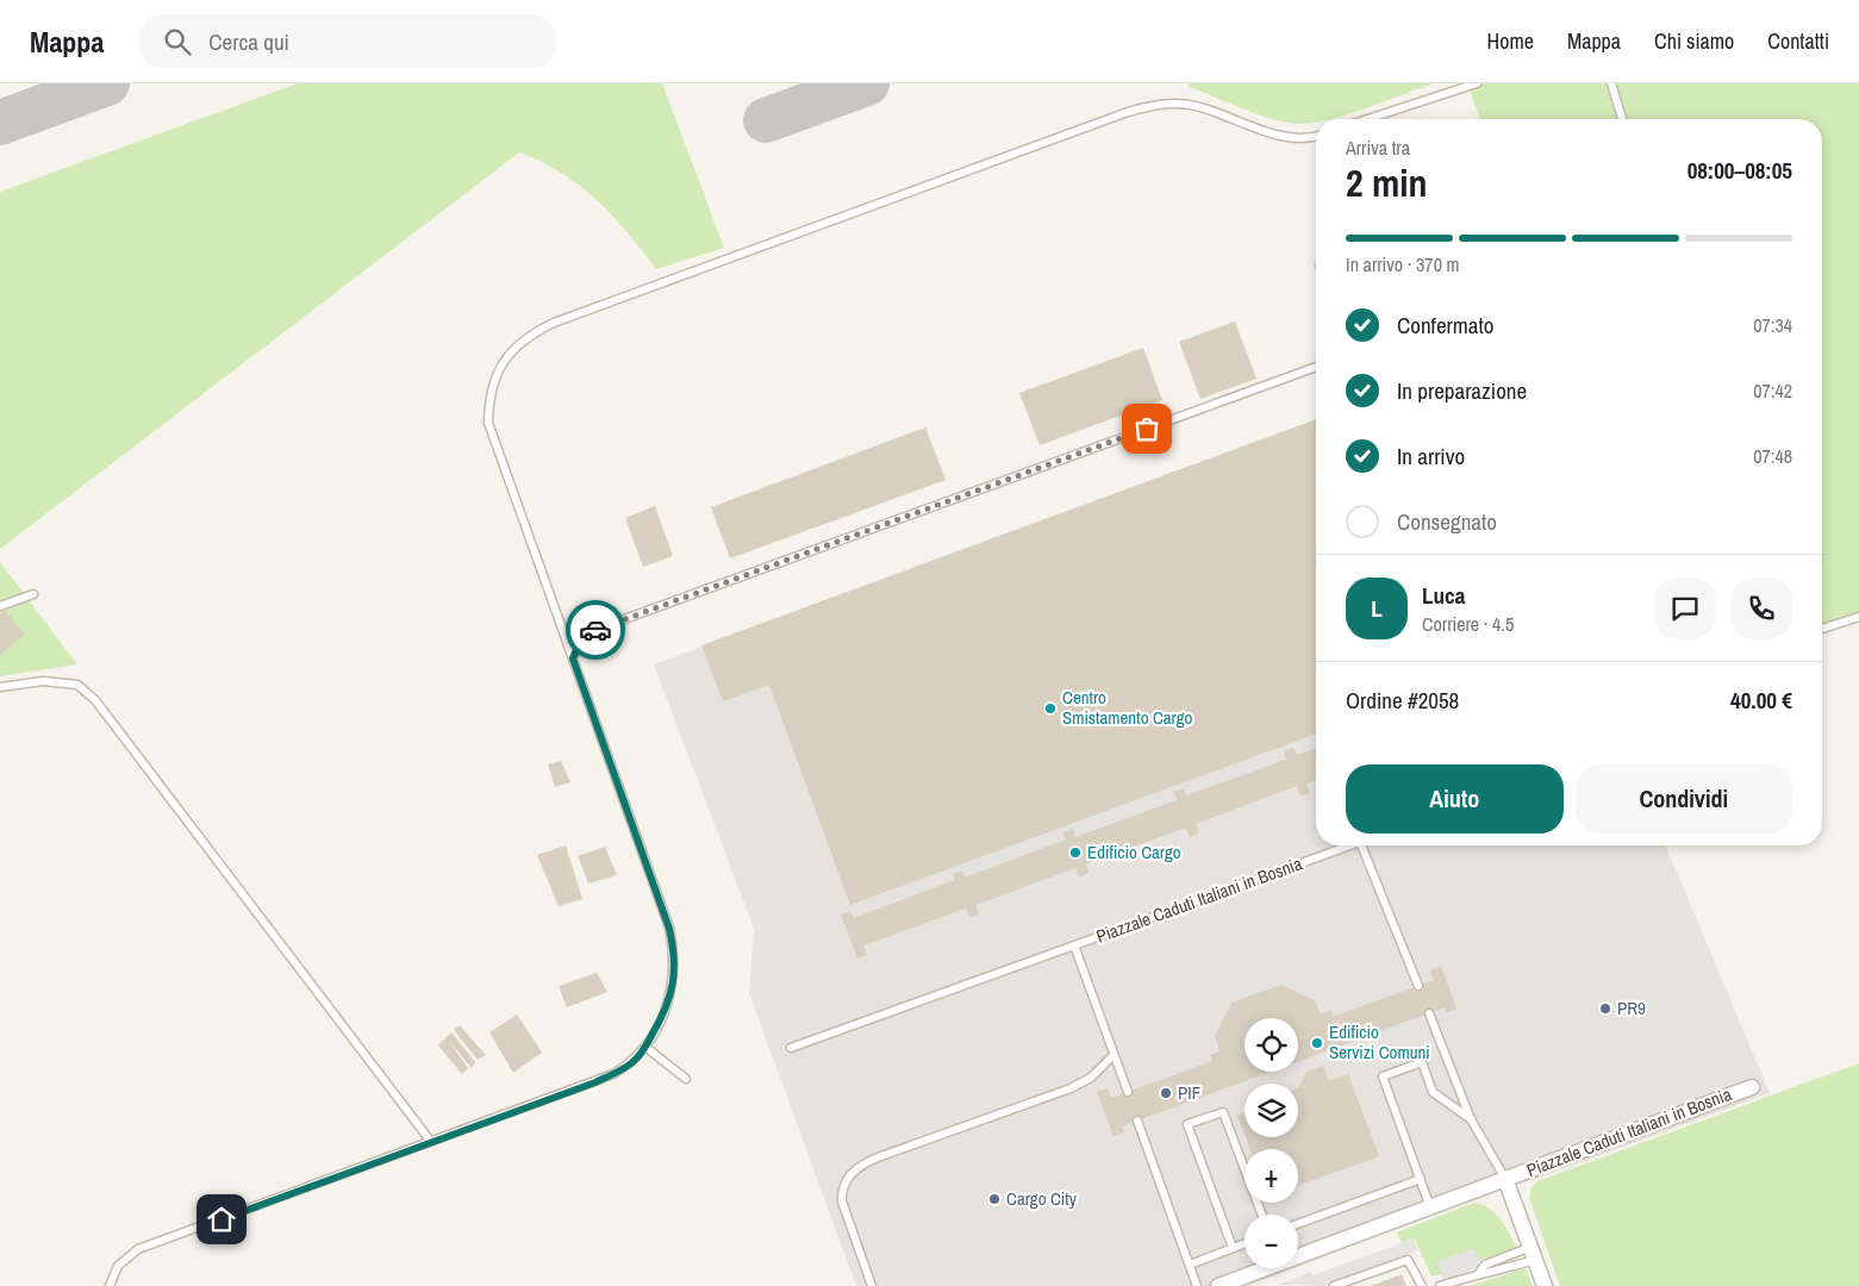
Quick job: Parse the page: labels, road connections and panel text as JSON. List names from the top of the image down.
{
  "streets": {
    "street": ["Piazzale Caduti Italiani in Bosnia"]
  },
  "places": [
    "Centro Smistamento Cargo",
    "Edificio Cargo",
    "PR9",
    "Edificio Servizi Comuni",
    "PIF",
    "Cargo City"
  ],
  "page": {
    "header": "Mappa",
    "search": "Cerca qui",
    "nav": [
      "Home",
      "Mappa",
      "Chi siamo",
      "Contatti"
    ],
    "heading": ["2 min", "Arriva tra", "08:00–08:05"],
    "panel": [
      "Luca",
      "Corriere · 4.5",
      "Ordine #2058",
      "40.00 €"
    ],
    "bar": "In arrivo · 370 m",
    "list": [
      ["Confermato", "07:34"],
      ["In preparazione", "07:42"],
      ["In arrivo", "07:48"],
      "Consegnato"
    ],
    "round": "L",
    "buttons": ["Aiuto", "Condividi"],
    "map_buttons": ["+", "−"]
  }
}
